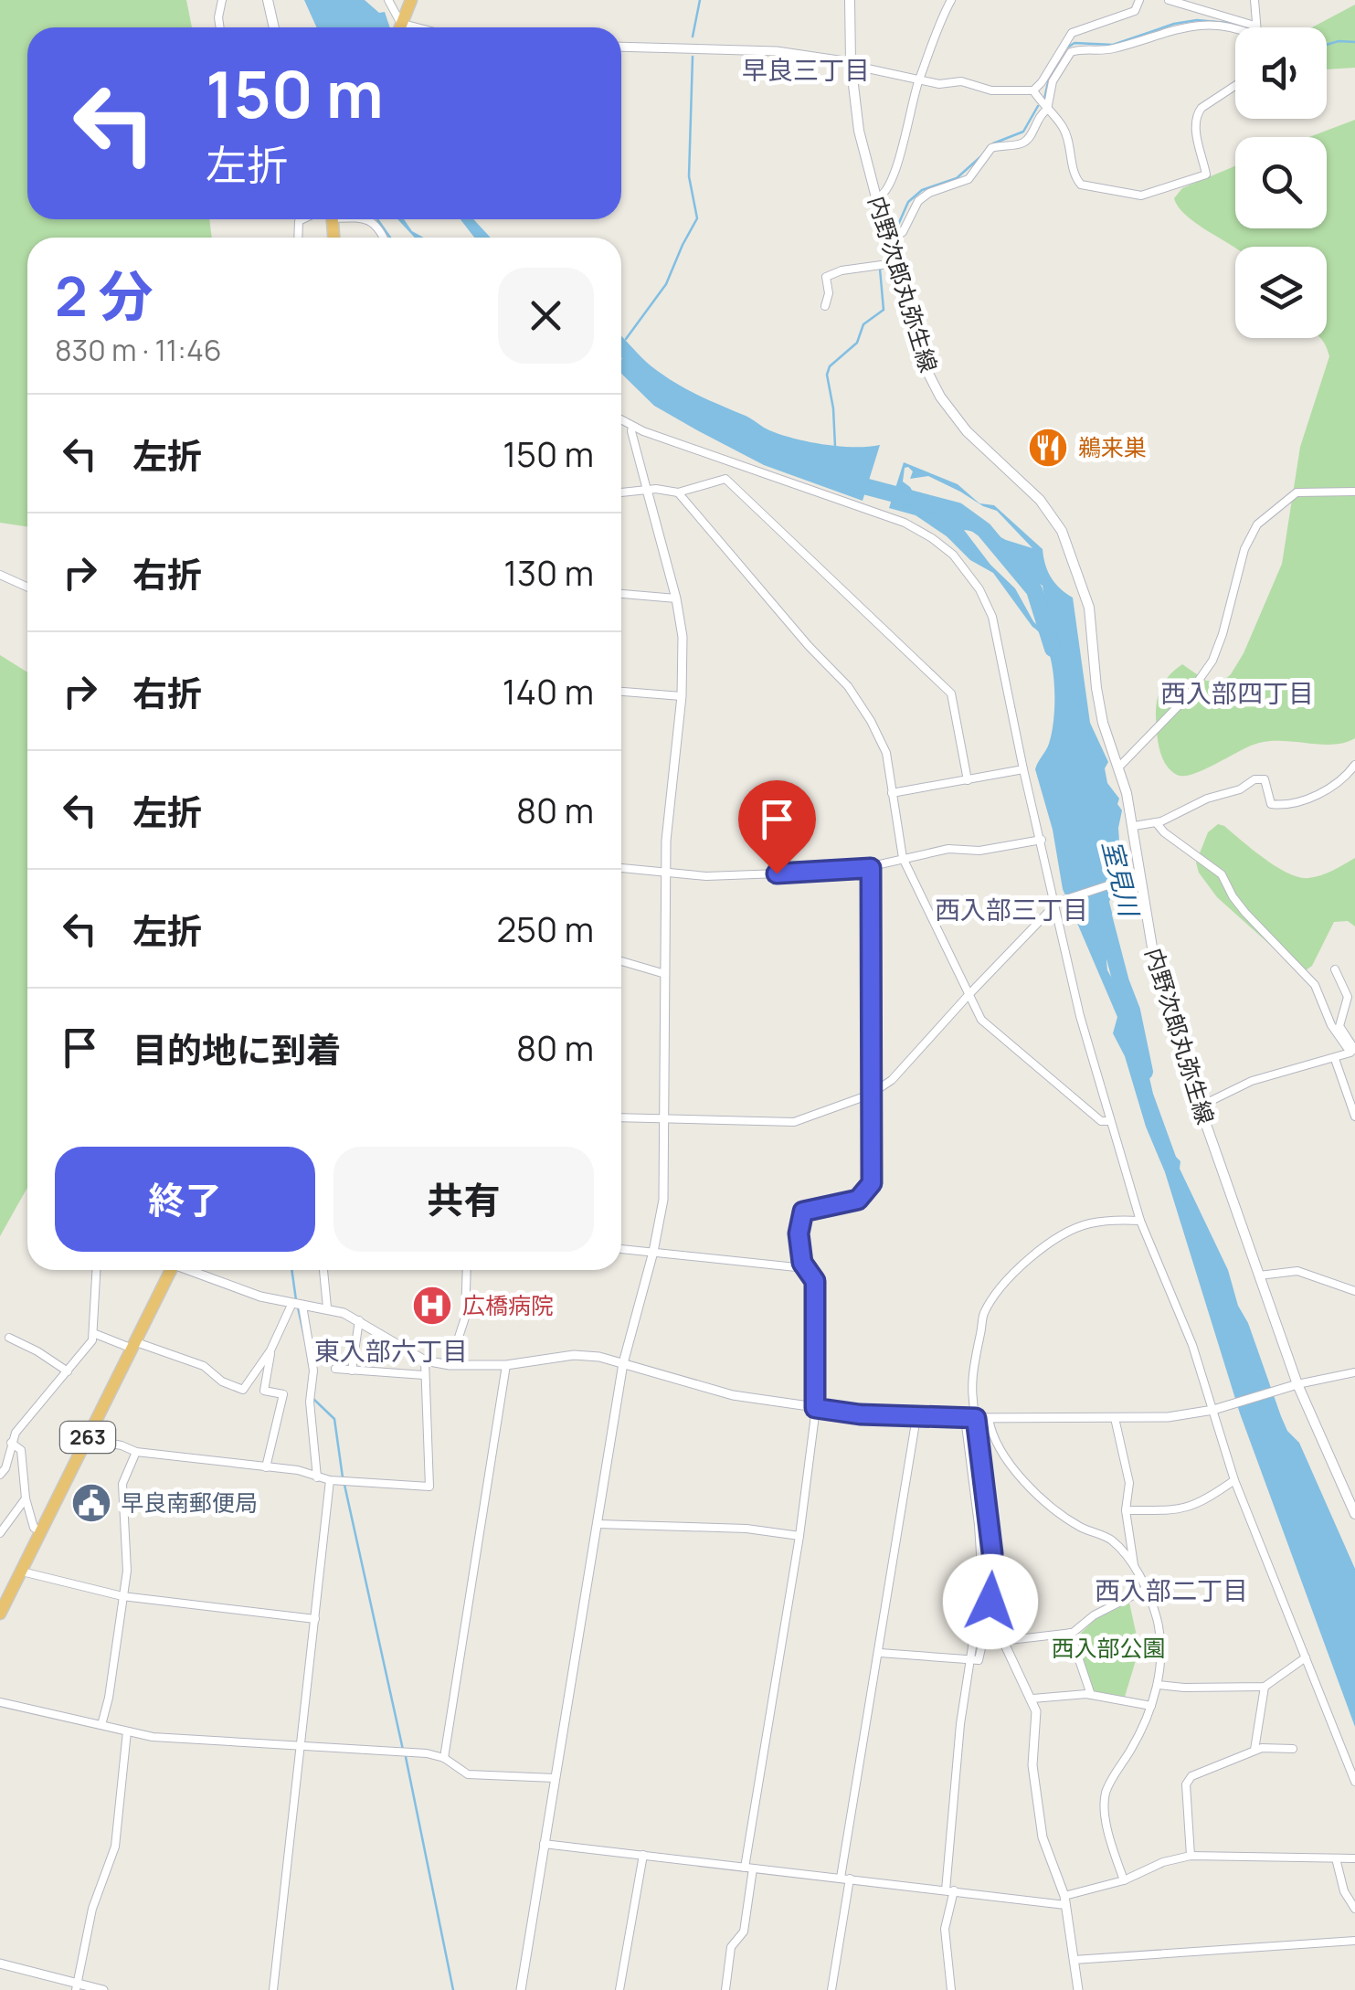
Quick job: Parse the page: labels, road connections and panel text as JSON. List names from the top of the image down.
{
  "streets": {
    "highway": ["263"],
    "main road": ["内野次郎丸弥生線"]
  },
  "districts": [
    "早良三丁目",
    "西入部四丁目",
    "西入部三丁目",
    "東入部六丁目",
    "西入部二丁目"
  ],
  "water": ["室見川"],
  "parks": ["西入部公園"],
  "places": {
    "restaurant": ["鵜来巣"],
    "hospital": ["広橋病院"],
    "public building": ["早良南郵便局"]
  },
  "page": {
    "turn": ["150 m", "左折"],
    "heading": ["2 分", "830 m · 11:46"],
    "list": [
      {
        "name": "左折",
        "value": "150 m"
      },
      {
        "name": "右折",
        "value": "130 m"
      },
      {
        "name": "右折",
        "value": "140 m"
      },
      {
        "name": "左折",
        "value": "80 m"
      },
      {
        "name": "左折",
        "value": "250 m"
      },
      {
        "name": "目的地に到着",
        "value": "80 m"
      }
    ],
    "buttons": ["終了", "共有"]
  }
}
